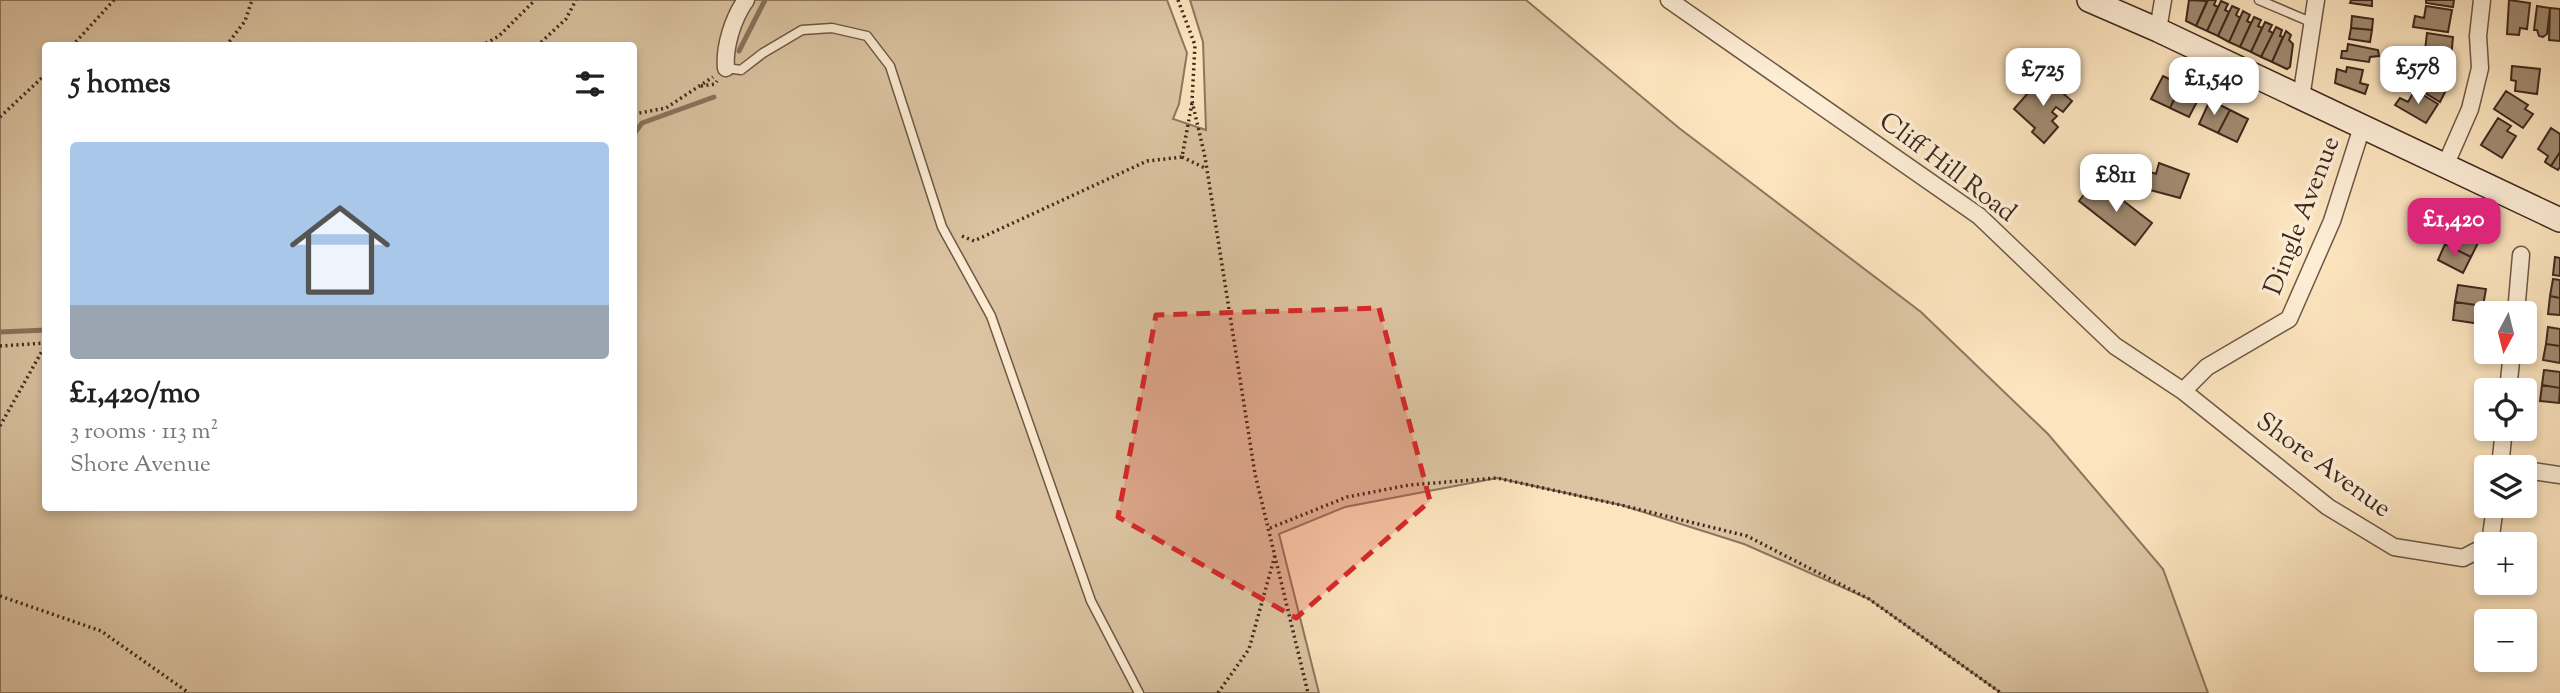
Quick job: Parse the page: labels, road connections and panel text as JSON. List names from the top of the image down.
{
  "streets": {
    "street": ["Cliff Hill Road", "Dingle Avenue", "Shore Avenue"]
  },
  "crossings": [
    ["Cliff Hill Road", "Dingle Avenue"],
    ["Cliff Hill Road", "Shore Avenue"],
    ["Dingle Avenue", "Shore Avenue"]
  ],
  "north": "bottom",
  "page": {
    "heading": "5 homes",
    "price": [
      "£578",
      "£725",
      "£1,540",
      "£811",
      "£1,420"
    ],
    "list": [
      {
        "name": "£1,420/mo",
        "note": "3 rooms · 113 m² · Shore Avenue"
      }
    ],
    "map_buttons": ["+", "−"]
  }
}
